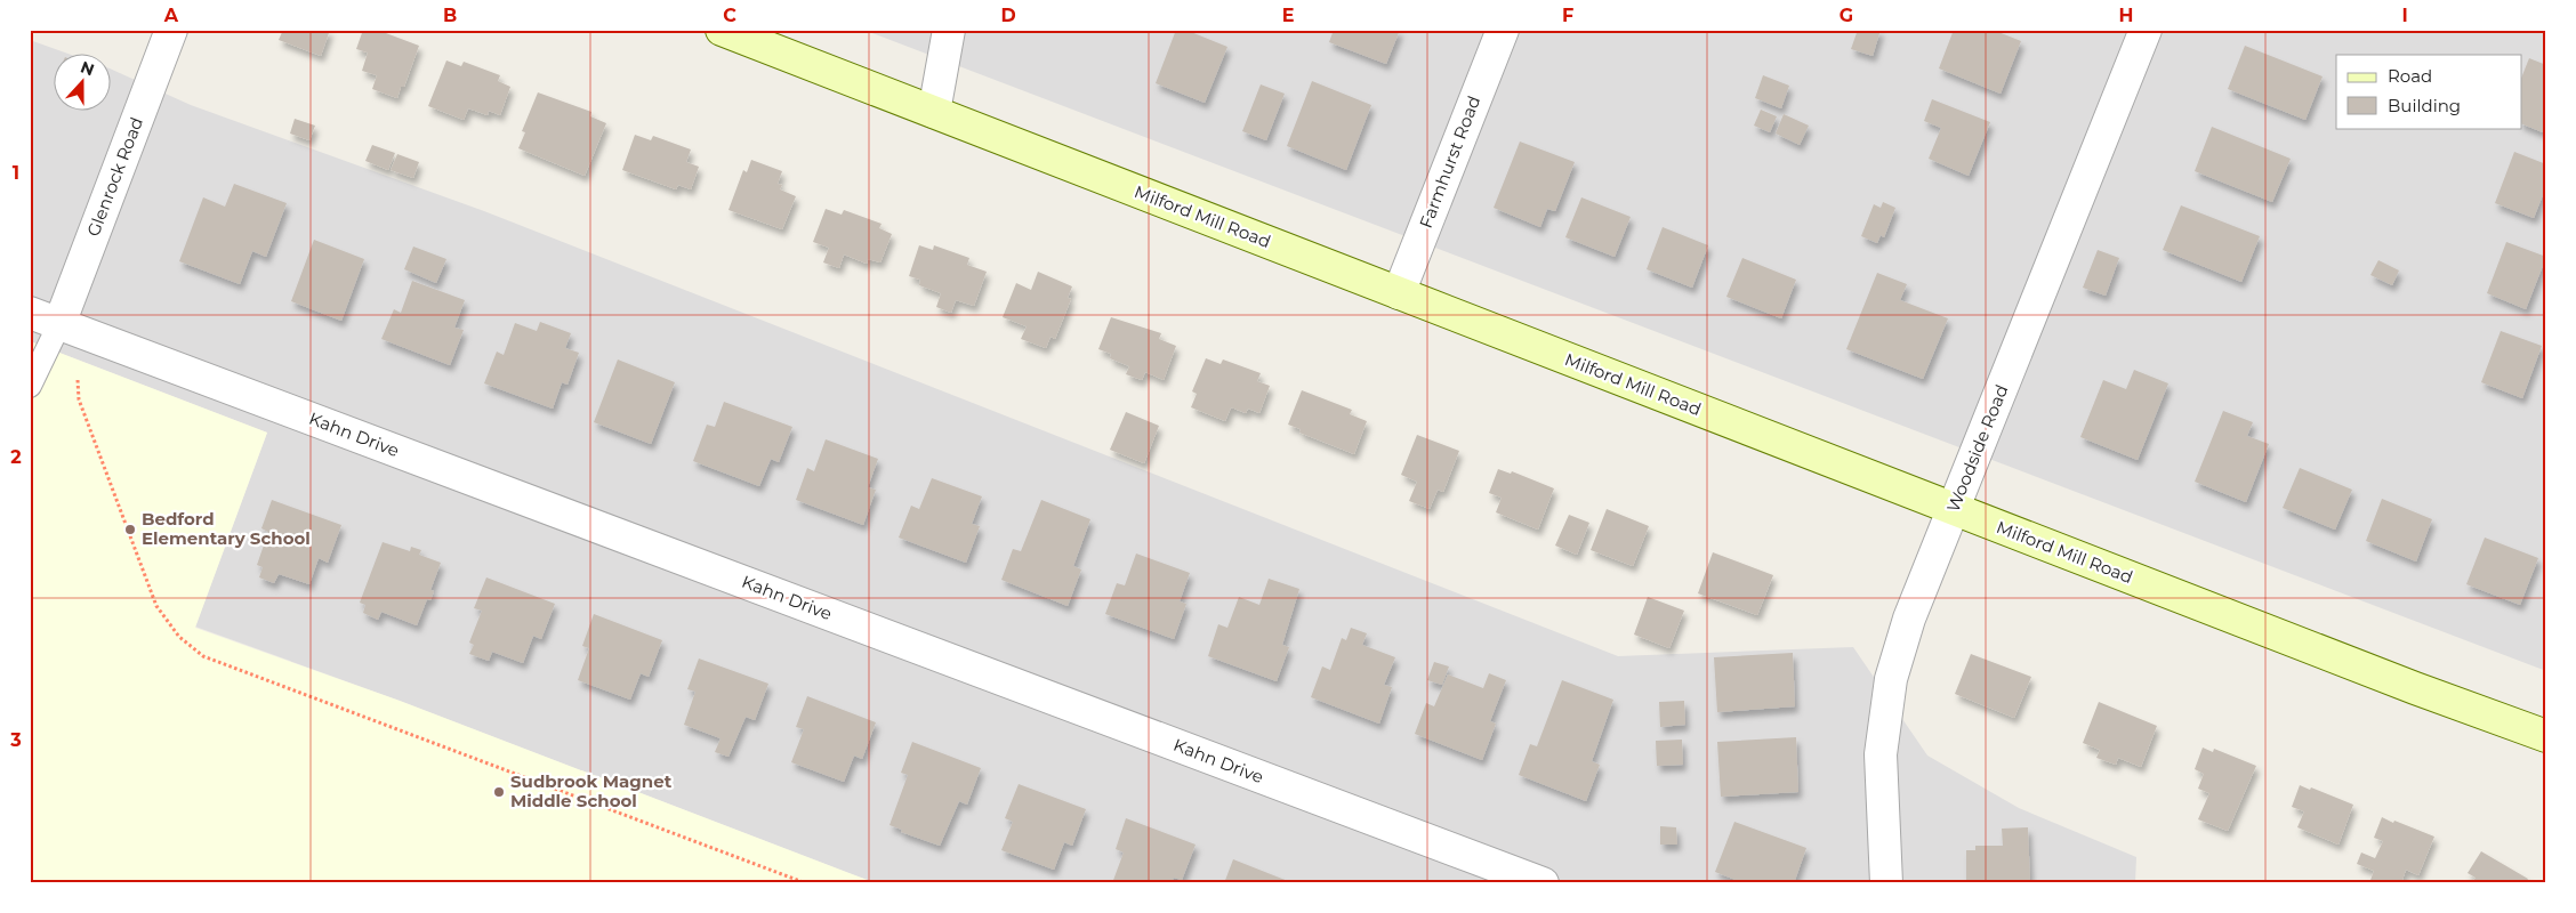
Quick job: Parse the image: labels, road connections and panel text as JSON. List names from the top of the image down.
{
  "streets": {
    "main road": ["Milford Mill Road"],
    "street": [
      "Farmhurst Road",
      "Glenrock Road",
      "Kahn Drive",
      "Woodside Road"
    ]
  },
  "crossings": [
    ["Farmhurst Road", "Milford Mill Road"],
    ["Glenrock Road", "Kahn Drive"],
    ["Milford Mill Road", "Woodside Road"]
  ],
  "places": ["Bedford Elementary School", "Sudbrook Magnet Middle School"],
  "legend": ["Road", "Building"],
  "north": "top",
  "grid": {
    "columns": [
      "A",
      "B",
      "C",
      "D",
      "E",
      "F",
      "G",
      "H",
      "I"
    ],
    "rows": ["1", "2", "3"]
  }
}
